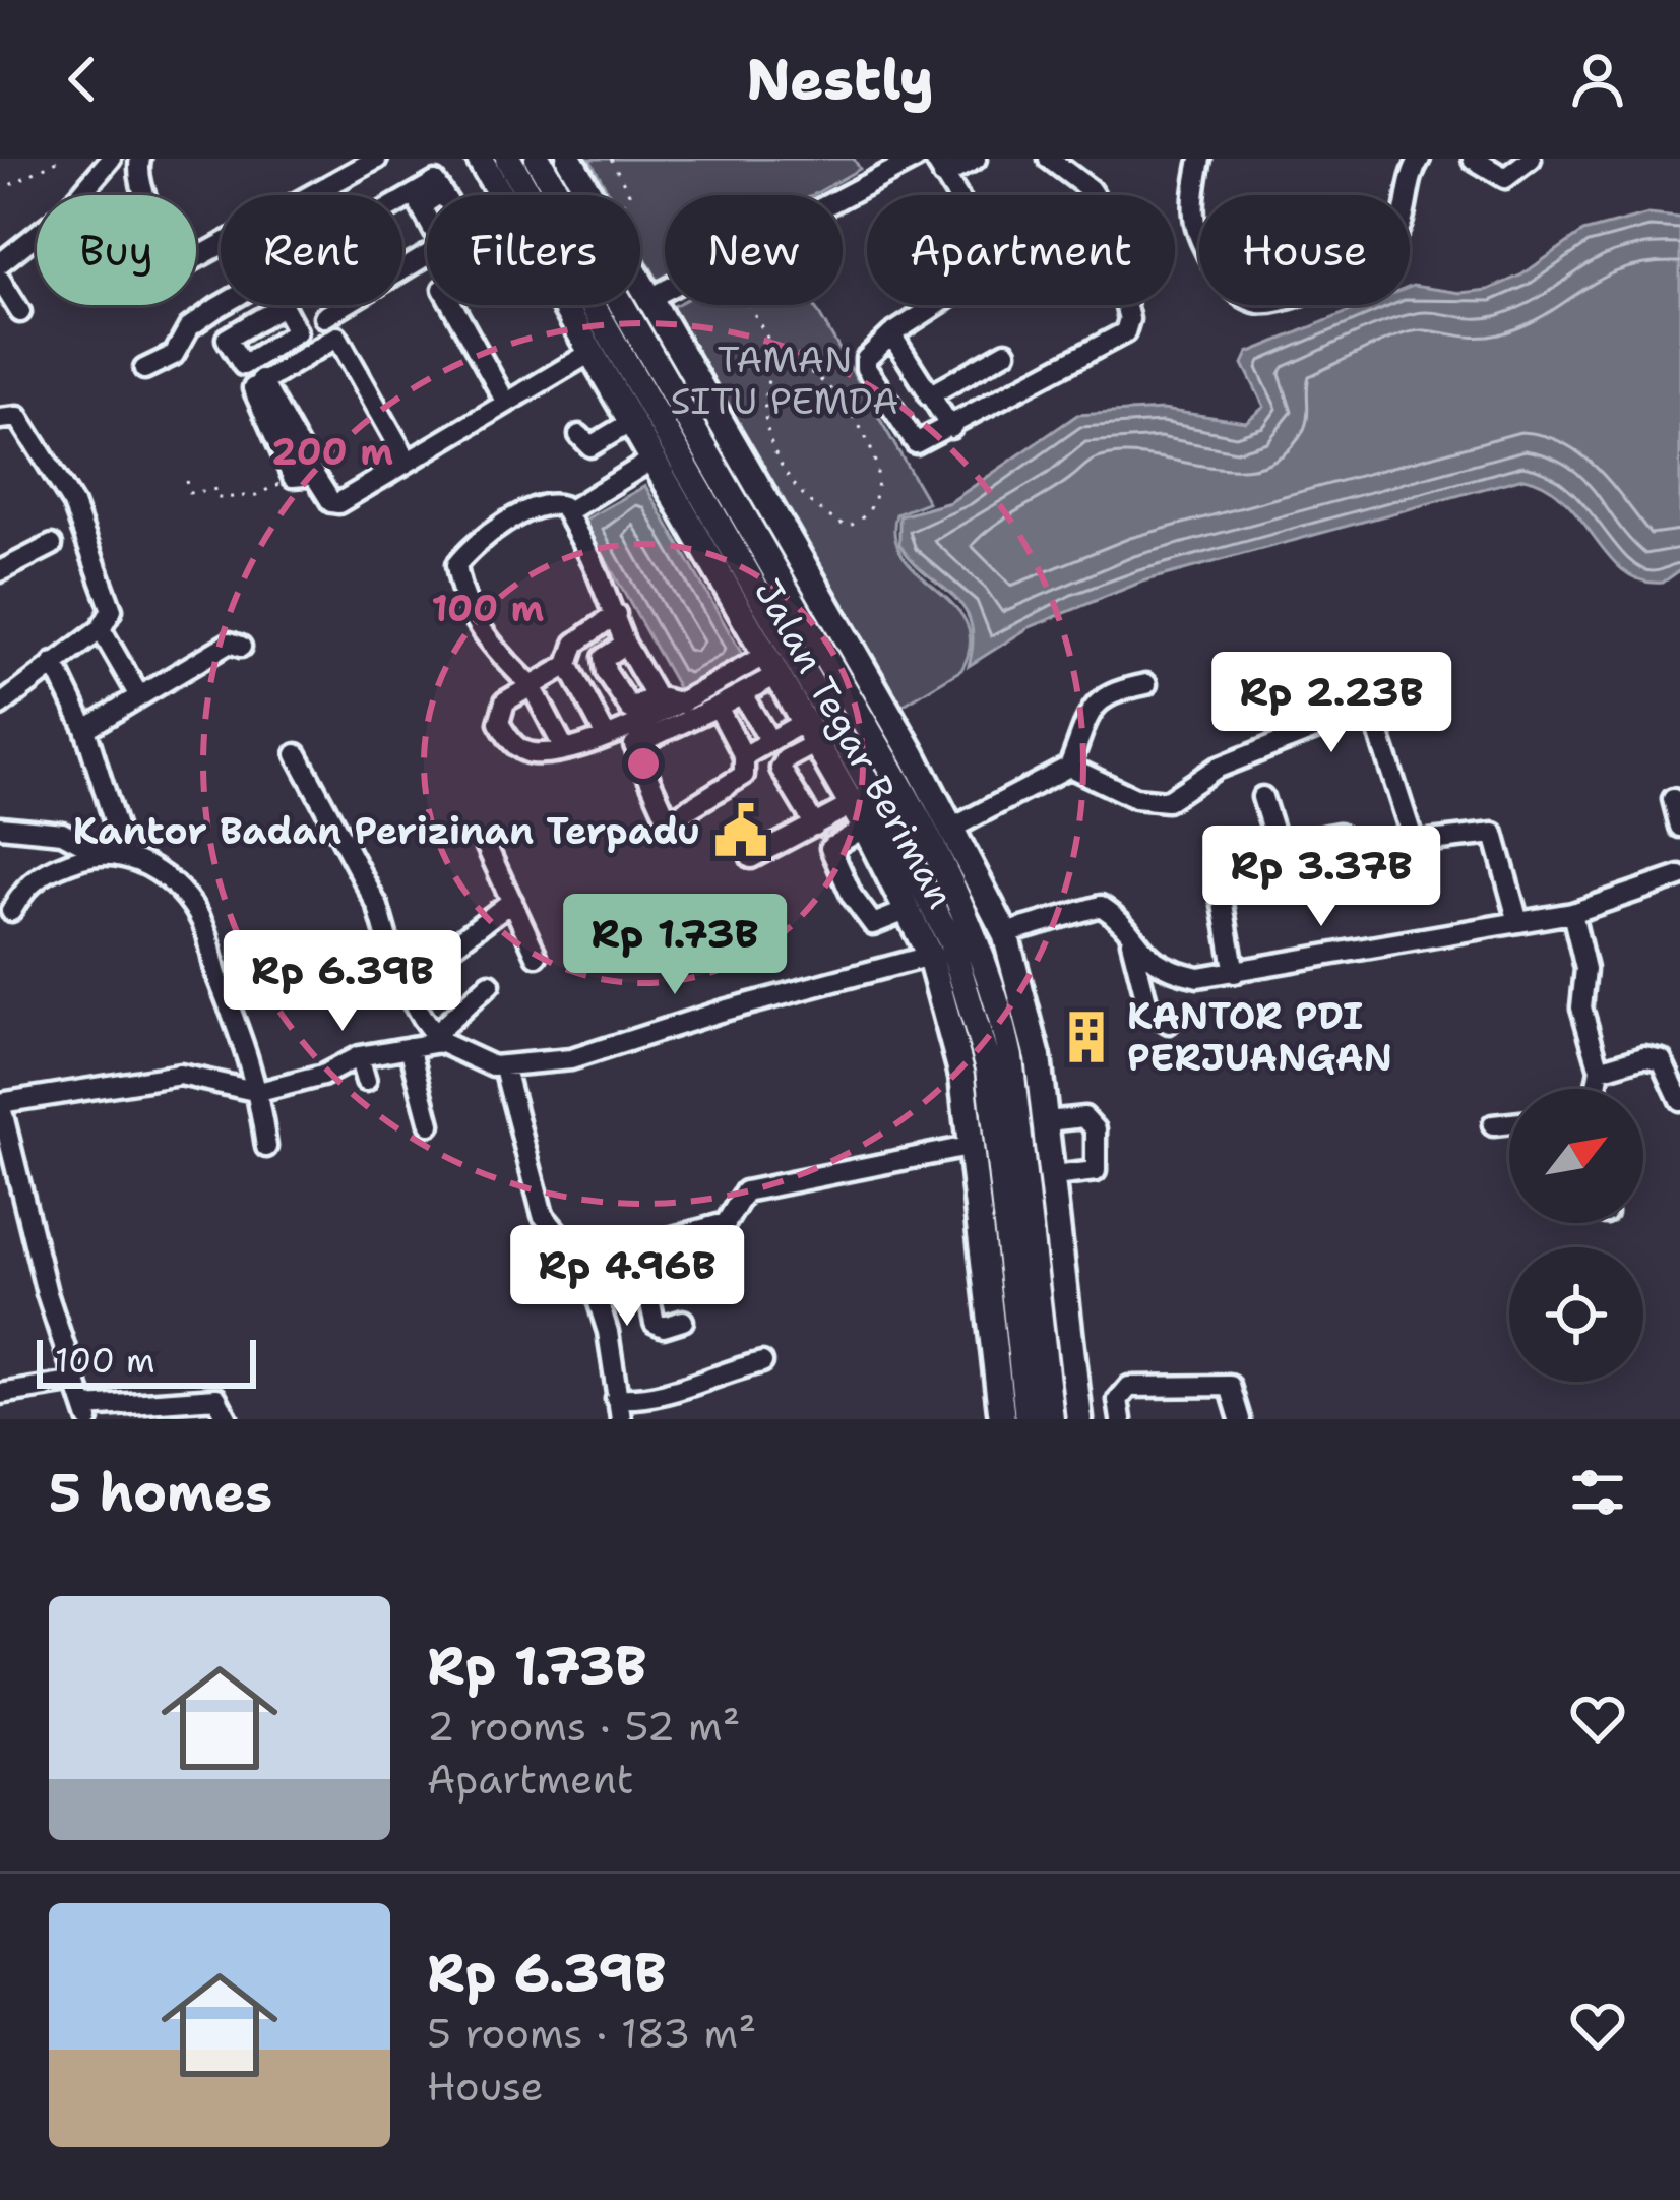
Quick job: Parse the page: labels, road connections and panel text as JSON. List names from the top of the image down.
{
  "streets": {
    "main road": ["Jalan Tegar Beriman"]
  },
  "parks": ["TAMAN SITU PEMDA"],
  "places": {
    "public building": ["Kantor Badan Perizinan Terpadu"],
    "building": ["KANTOR PDI PERJUANGAN"]
  },
  "scale_bar": "100 m",
  "north": "top right",
  "page": {
    "header": "Nestly",
    "chip": [
      "Buy",
      "Rent",
      "Filters",
      "New",
      "Apartment",
      "House"
    ],
    "price": [
      "Rp 2.23B",
      "Rp 3.37B",
      "Rp 1.73B",
      "Rp 6.39B",
      "Rp 4.96B"
    ],
    "scale": "100 m",
    "heading": "5 homes",
    "list": [
      {
        "name": "Rp 1.73B",
        "note": "2 rooms · 52 m² · Apartment"
      },
      {
        "name": "Rp 6.39B",
        "note": "5 rooms · 183 m² · House"
      }
    ]
  },
  "rings": ["200 m", "100 m"]
}
